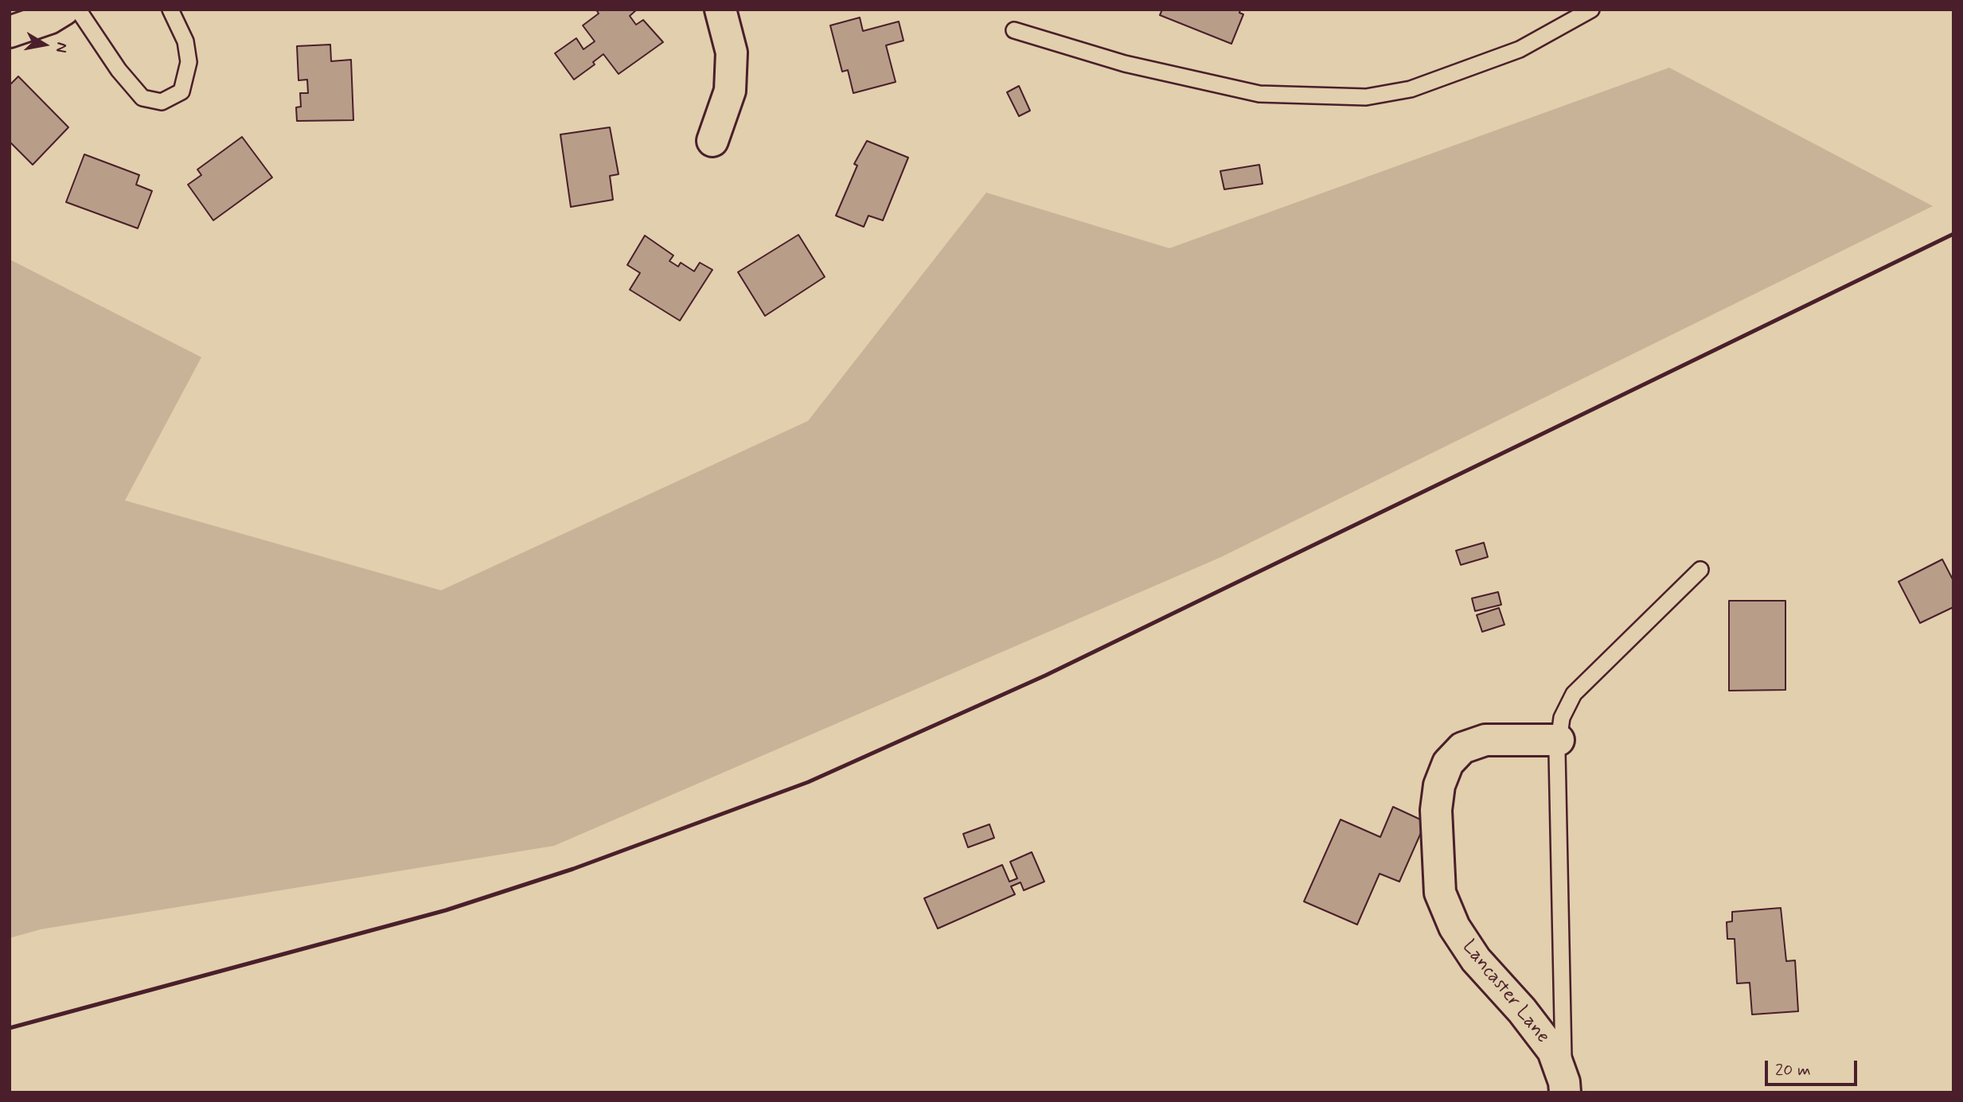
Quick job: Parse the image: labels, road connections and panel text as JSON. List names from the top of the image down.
{
  "streets": {
    "street": ["Lancaster Lane"]
  },
  "scale_bar": "20 m",
  "north": "right"
}
